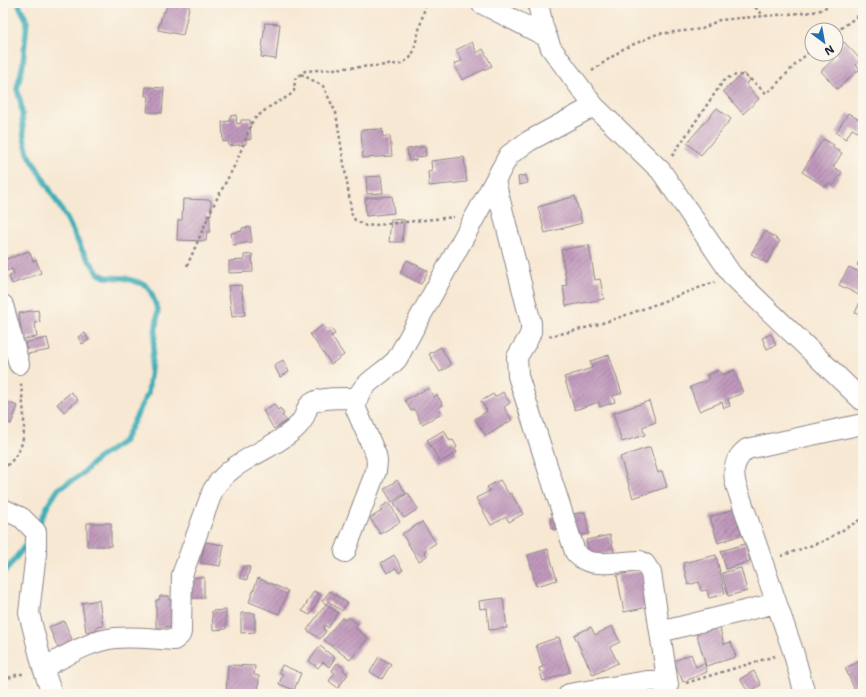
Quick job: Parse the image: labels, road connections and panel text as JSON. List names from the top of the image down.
{
  "north": "bottom right"
}
